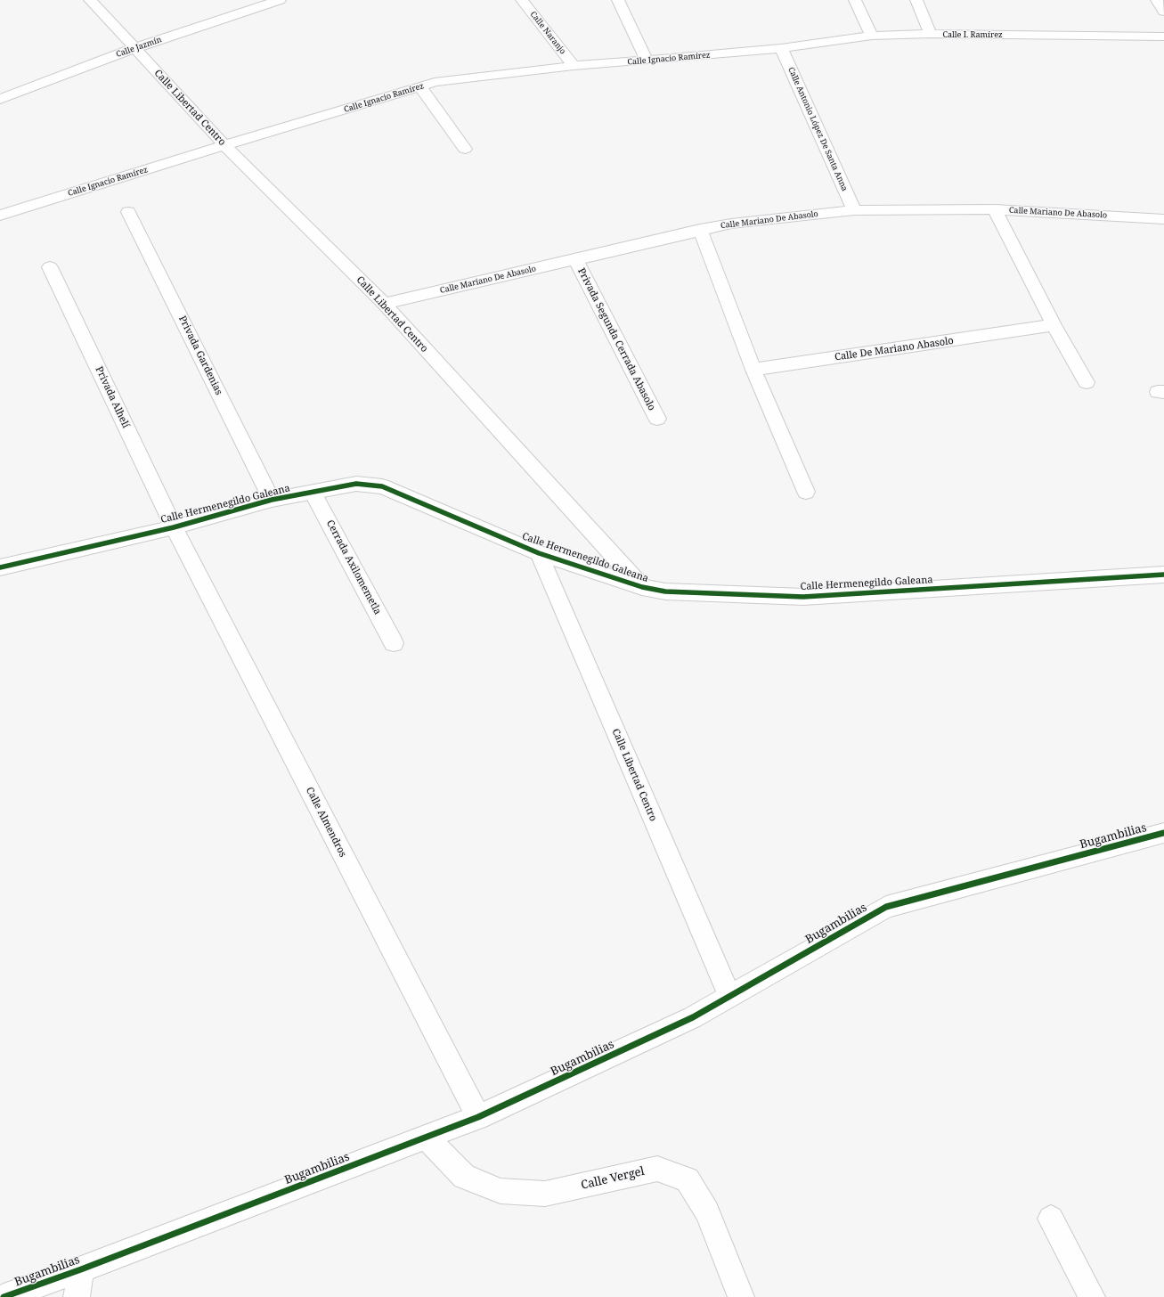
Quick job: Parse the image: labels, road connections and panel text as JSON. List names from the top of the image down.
{
  "streets": {
    "street": [
      "Calle Naranjo",
      "Calle I. Ramírez",
      "Calle Jazmín",
      "Calle Ignacio Ramírez",
      "Calle Libertad Centro",
      "Calle Antonio López De Santa Anna",
      "Calle Mariano De Abasolo",
      "Privada Segunda Cerrada Abasolo",
      "Calle De Mariano Abasolo",
      "Privada Gardenias",
      "Privada Alhelí",
      "Calle Hermenegildo Galeana",
      "Cerrada Axilomemetla",
      "Calle Almendros",
      "Bugambilias",
      "Calle Vergel"
    ]
  },
  "crossings": [
    ["Calle Naranjo", "Calle Ignacio Ramírez"],
    ["Calle I. Ramírez", "Calle Ignacio Ramírez"],
    ["Calle I. Ramírez", "Calle Antonio López De Santa Anna"],
    ["Calle Jazmín", "Calle Libertad Centro"],
    ["Calle Ignacio Ramírez", "Calle Libertad Centro"],
    ["Calle Ignacio Ramírez", "Calle Antonio López De Santa Anna"],
    ["Calle Libertad Centro", "Calle Mariano De Abasolo"],
    ["Calle Libertad Centro", "Calle Hermenegildo Galeana"],
    ["Calle Libertad Centro", "Bugambilias"],
    ["Calle Antonio López De Santa Anna", "Calle Mariano De Abasolo"],
    ["Calle Mariano De Abasolo", "Privada Segunda Cerrada Abasolo"],
    ["Privada Gardenias", "Calle Hermenegildo Galeana"],
    ["Privada Alhelí", "Calle Hermenegildo Galeana"],
    ["Privada Alhelí", "Calle Almendros"],
    ["Calle Hermenegildo Galeana", "Cerrada Axilomemetla"],
    ["Calle Hermenegildo Galeana", "Calle Almendros"],
    ["Calle Almendros", "Bugambilias"],
    ["Bugambilias", "Calle Vergel"]
  ]
}
